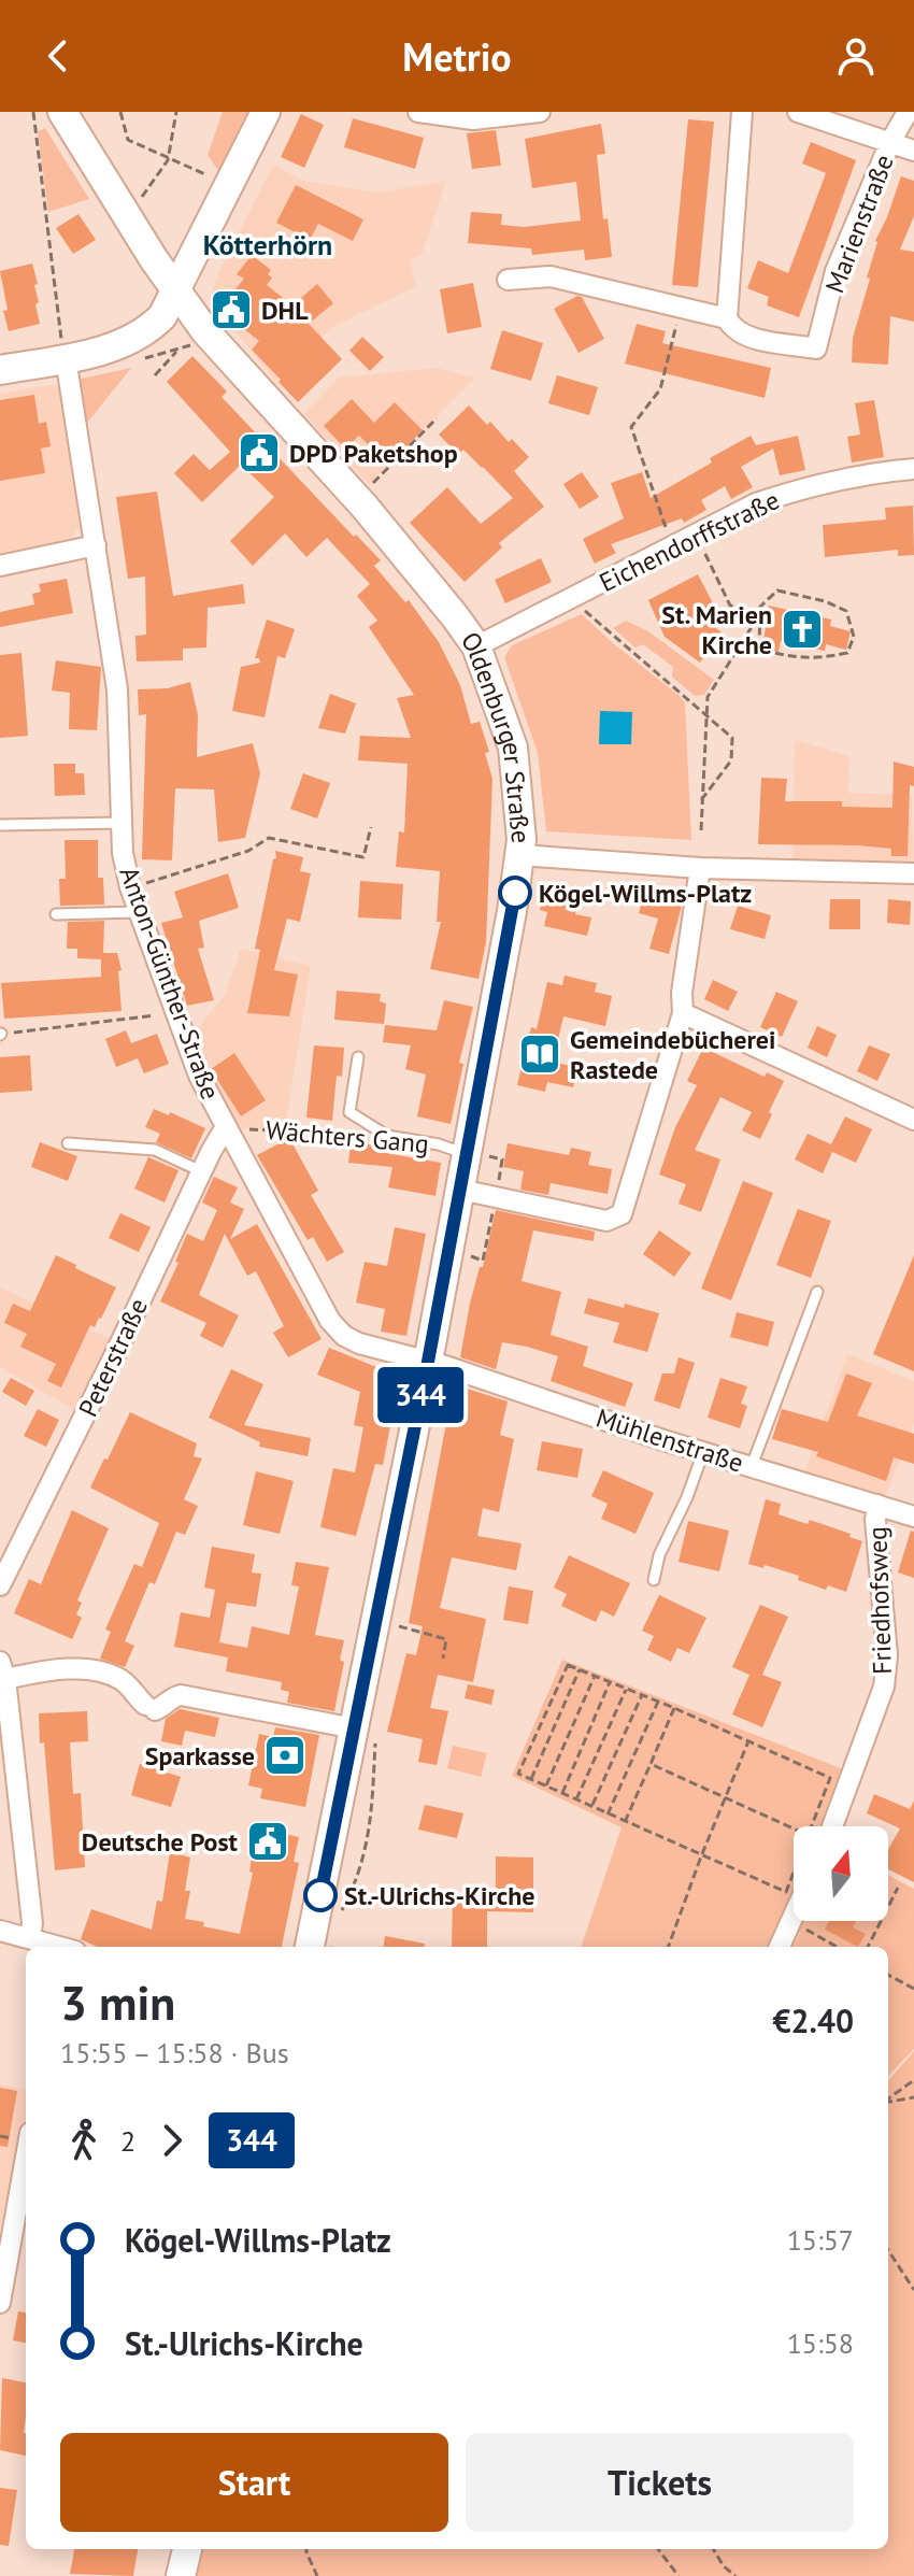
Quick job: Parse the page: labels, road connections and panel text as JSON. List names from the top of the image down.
{
  "streets": {
    "street": [
      "Marienstraße",
      "Eichendorffstraße",
      "Oldenburger Straße",
      "Anton-Günther-Straße",
      "Peterstraße",
      "Mühlenstraße",
      "Friedhofsweg"
    ],
    "lane": ["Wächters Gang"]
  },
  "crossings": [
    ["Eichendorffstraße", "Oldenburger Straße"],
    ["Oldenburger Straße", "Anton-Günther-Straße"],
    ["Oldenburger Straße", "Wächters Gang"],
    ["Oldenburger Straße", "Mühlenstraße"],
    ["Anton-Günther-Straße", "Wächters Gang"],
    ["Anton-Günther-Straße", "Peterstraße"],
    ["Anton-Günther-Straße", "Mühlenstraße"],
    ["Wächters Gang", "Peterstraße"],
    ["Mühlenstraße", "Friedhofsweg"]
  ],
  "districts": ["Kötterhörn"],
  "places": {
    "public building": ["DHL", "DPD Paketshop", "Deutsche Post"],
    "church": ["St. Marien Kirche"],
    "other": ["Kögel-Willms-Platz", "St.-Ulrichs-Kirche"],
    "library": ["Gemeindebücherei Rastede"],
    "bank": ["Sparkasse"]
  },
  "lines": ["bus line 344"],
  "north": "top",
  "page": {
    "header": "Metrio",
    "on_map": "344",
    "heading": ["3 min", "15:55 – 15:58 · Bus", "€2.40"],
    "legs": ["2", "344"],
    "list": [
      {
        "name": "Kögel-Willms-Platz",
        "value": "15:57"
      },
      {
        "name": "St.-Ulrichs-Kirche",
        "value": "15:58"
      }
    ],
    "buttons": ["Start", "Tickets"]
  }
}
